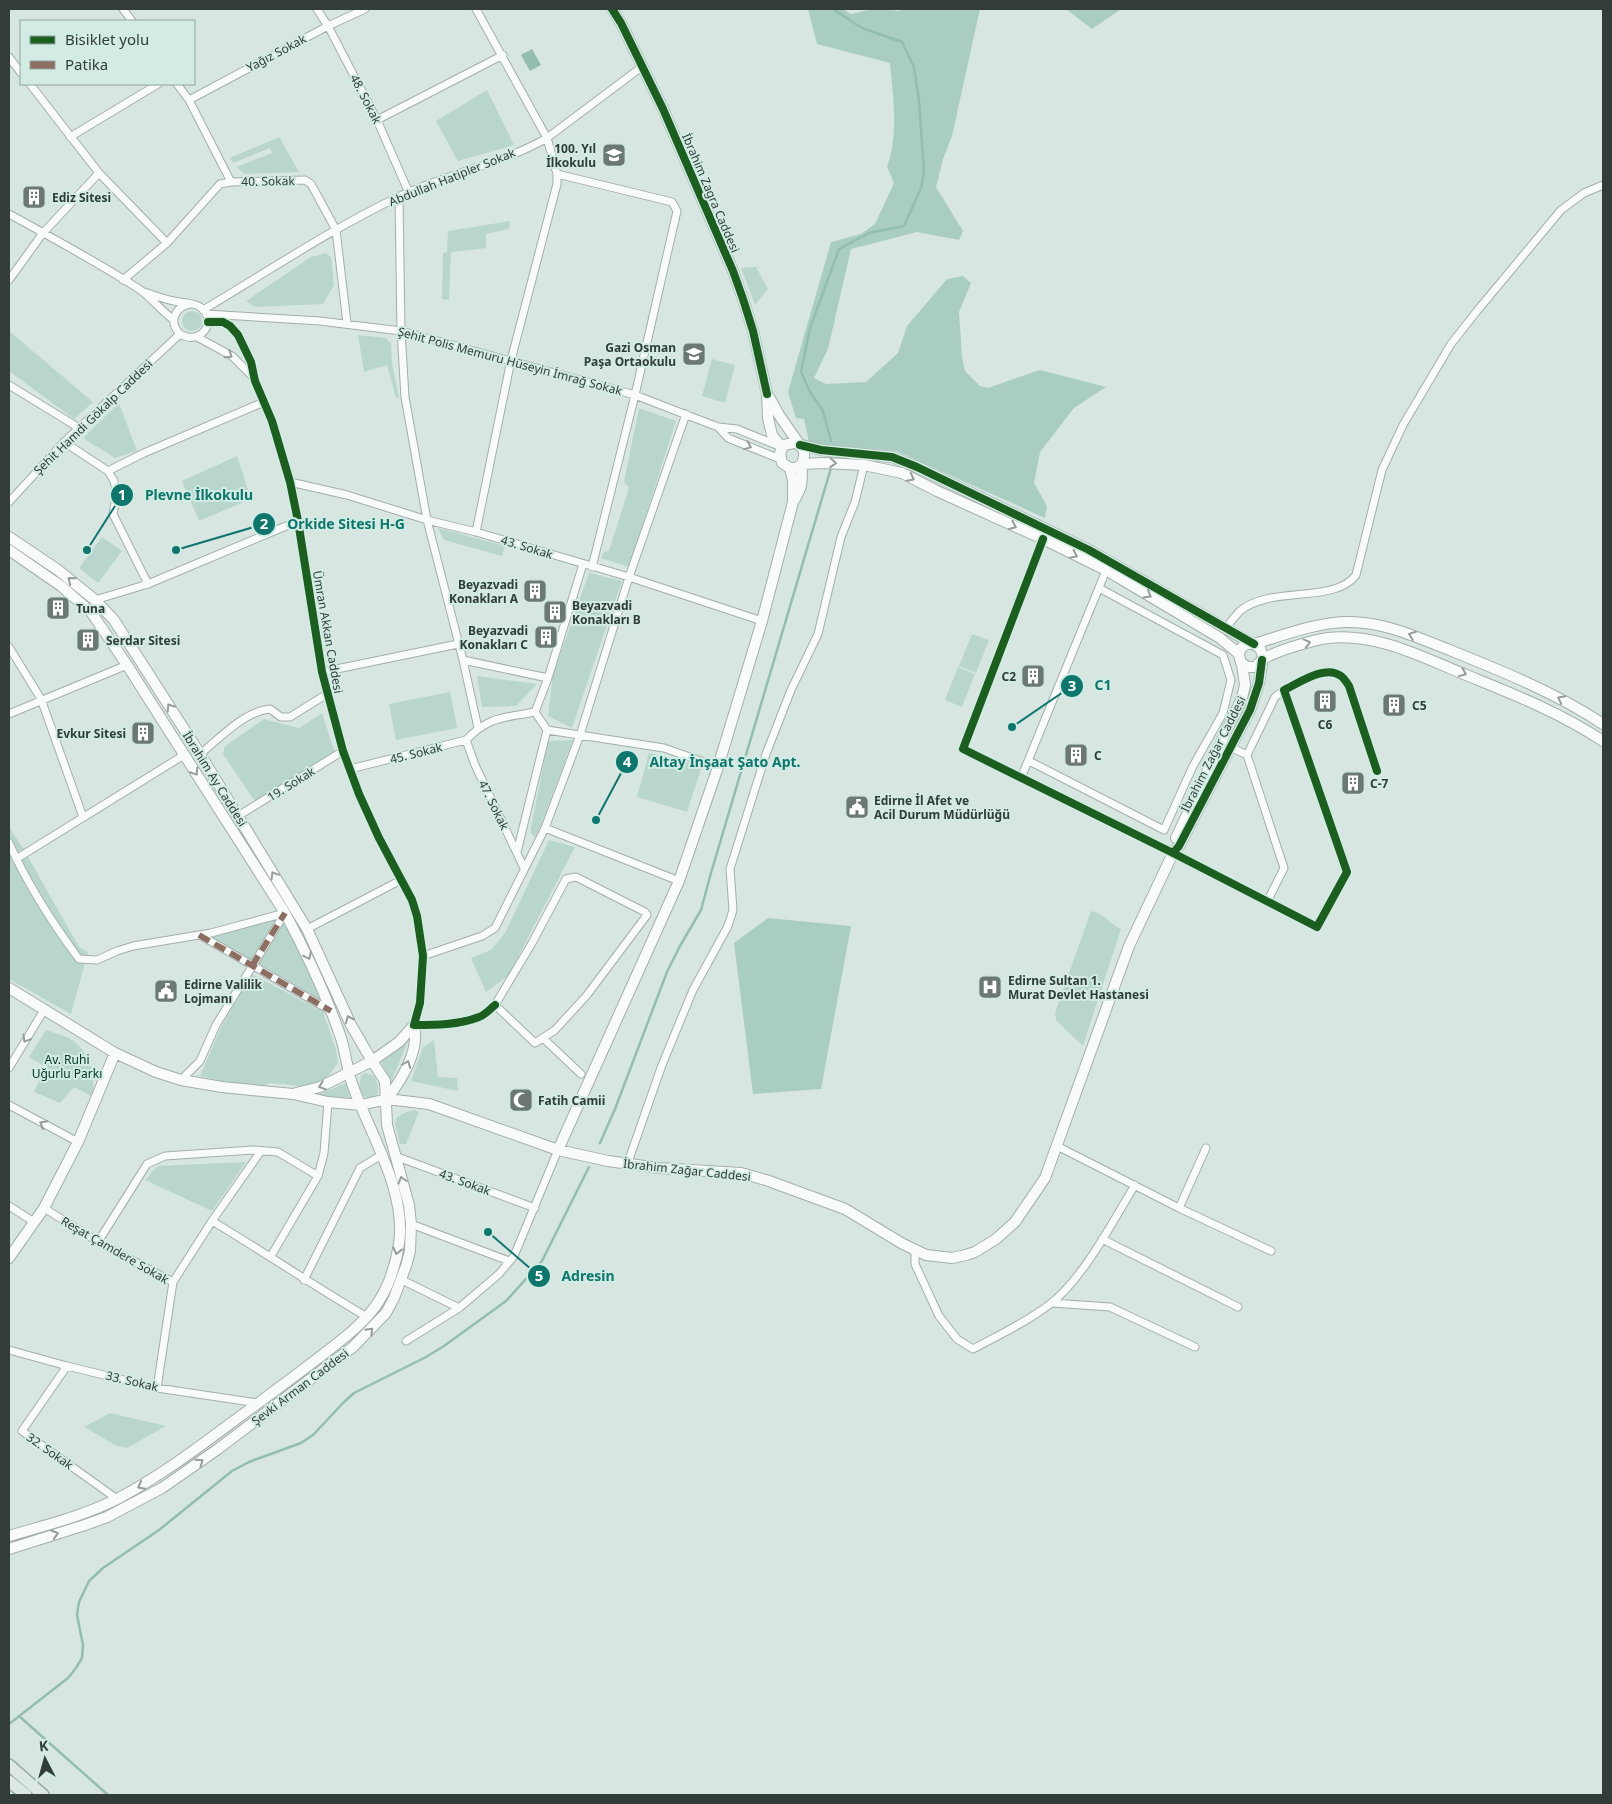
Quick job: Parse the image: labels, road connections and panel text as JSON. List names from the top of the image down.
{
  "streets": {
    "main road": [
      "İbrahim Zagra Caddesi",
      "İbrahim Zağar Caddesi",
      "İbrahim Ay Caddesi",
      "Şevki Arman Caddesi"
    ],
    "street": [
      "Yağız Sokak",
      "48. Sokak",
      "Abdullah Hatipler Sokak",
      "40. Sokak",
      "Şehit Polis Memuru Hüseyin İmrağ Sokak",
      "Şehit Hamdi Gökalp Caddesi",
      "43. Sokak",
      "Ümran Akkan Caddesi",
      "45. Sokak",
      "19. Sokak",
      "47. Sokak",
      "Reşat Çamdere Sokak",
      "33. Sokak",
      "32. Sokak"
    ]
  },
  "crossings": [
    ["Yağız Sokak", "48. Sokak"],
    ["48. Sokak", "Abdullah Hatipler Sokak"],
    ["Abdullah Hatipler Sokak", "40. Sokak"],
    ["Abdullah Hatipler Sokak", "İbrahim Zagra Caddesi"],
    ["Abdullah Hatipler Sokak", "Şehit Polis Memuru Hüseyin İmrağ Sokak"],
    ["Abdullah Hatipler Sokak", "Şehit Hamdi Gökalp Caddesi"],
    ["Abdullah Hatipler Sokak", "Ümran Akkan Caddesi"],
    ["Şehit Polis Memuru Hüseyin İmrağ Sokak", "Şehit Hamdi Gökalp Caddesi"],
    ["Şehit Polis Memuru Hüseyin İmrağ Sokak", "Ümran Akkan Caddesi"],
    ["Şehit Hamdi Gökalp Caddesi", "Ümran Akkan Caddesi"],
    ["43. Sokak", "Ümran Akkan Caddesi"],
    ["43. Sokak", "Şevki Arman Caddesi"],
    ["Ümran Akkan Caddesi", "45. Sokak"],
    ["Ümran Akkan Caddesi", "19. Sokak"],
    ["45. Sokak", "47. Sokak"],
    ["İbrahim Zağar Caddesi", "İbrahim Ay Caddesi"],
    ["İbrahim Zağar Caddesi", "Şevki Arman Caddesi"],
    ["İbrahim Ay Caddesi", "19. Sokak"],
    ["İbrahim Ay Caddesi", "Şevki Arman Caddesi"],
    ["Reşat Çamdere Sokak", "33. Sokak"],
    ["33. Sokak", "32. Sokak"]
  ],
  "parks": ["Av. Ruhi Uğurlu Parkı"],
  "places": {
    "school or university": ["100. Yıl İlkokulu", "Gazi Osman Paşa Ortaokulu"],
    "building": [
      "Ediz Sitesi",
      "Beyazvadi Konakları A",
      "Tuna",
      "Beyazvadi Konakları B",
      "Beyazvadi Konakları C",
      "Serdar Sitesi",
      "C2",
      "C6",
      "C5",
      "Evkur Sitesi",
      "C",
      "C-7"
    ],
    "other": [
      "Plevne İlkokulu",
      "Orkide Sitesi H-G",
      "C1",
      "Altay İnşaat Şato Apt.",
      "Adresin"
    ],
    "public building": ["Edirne İl Afet ve Acil Durum Müdürlüğü", "Edirne Valilik Lojmanı"],
    "hospital": ["Edirne Sultan 1. Murat Devlet Hastanesi"],
    "mosque": ["Fatih Camii"]
  },
  "legend": ["Bisiklet yolu", "Patika"],
  "north": "top"
}
